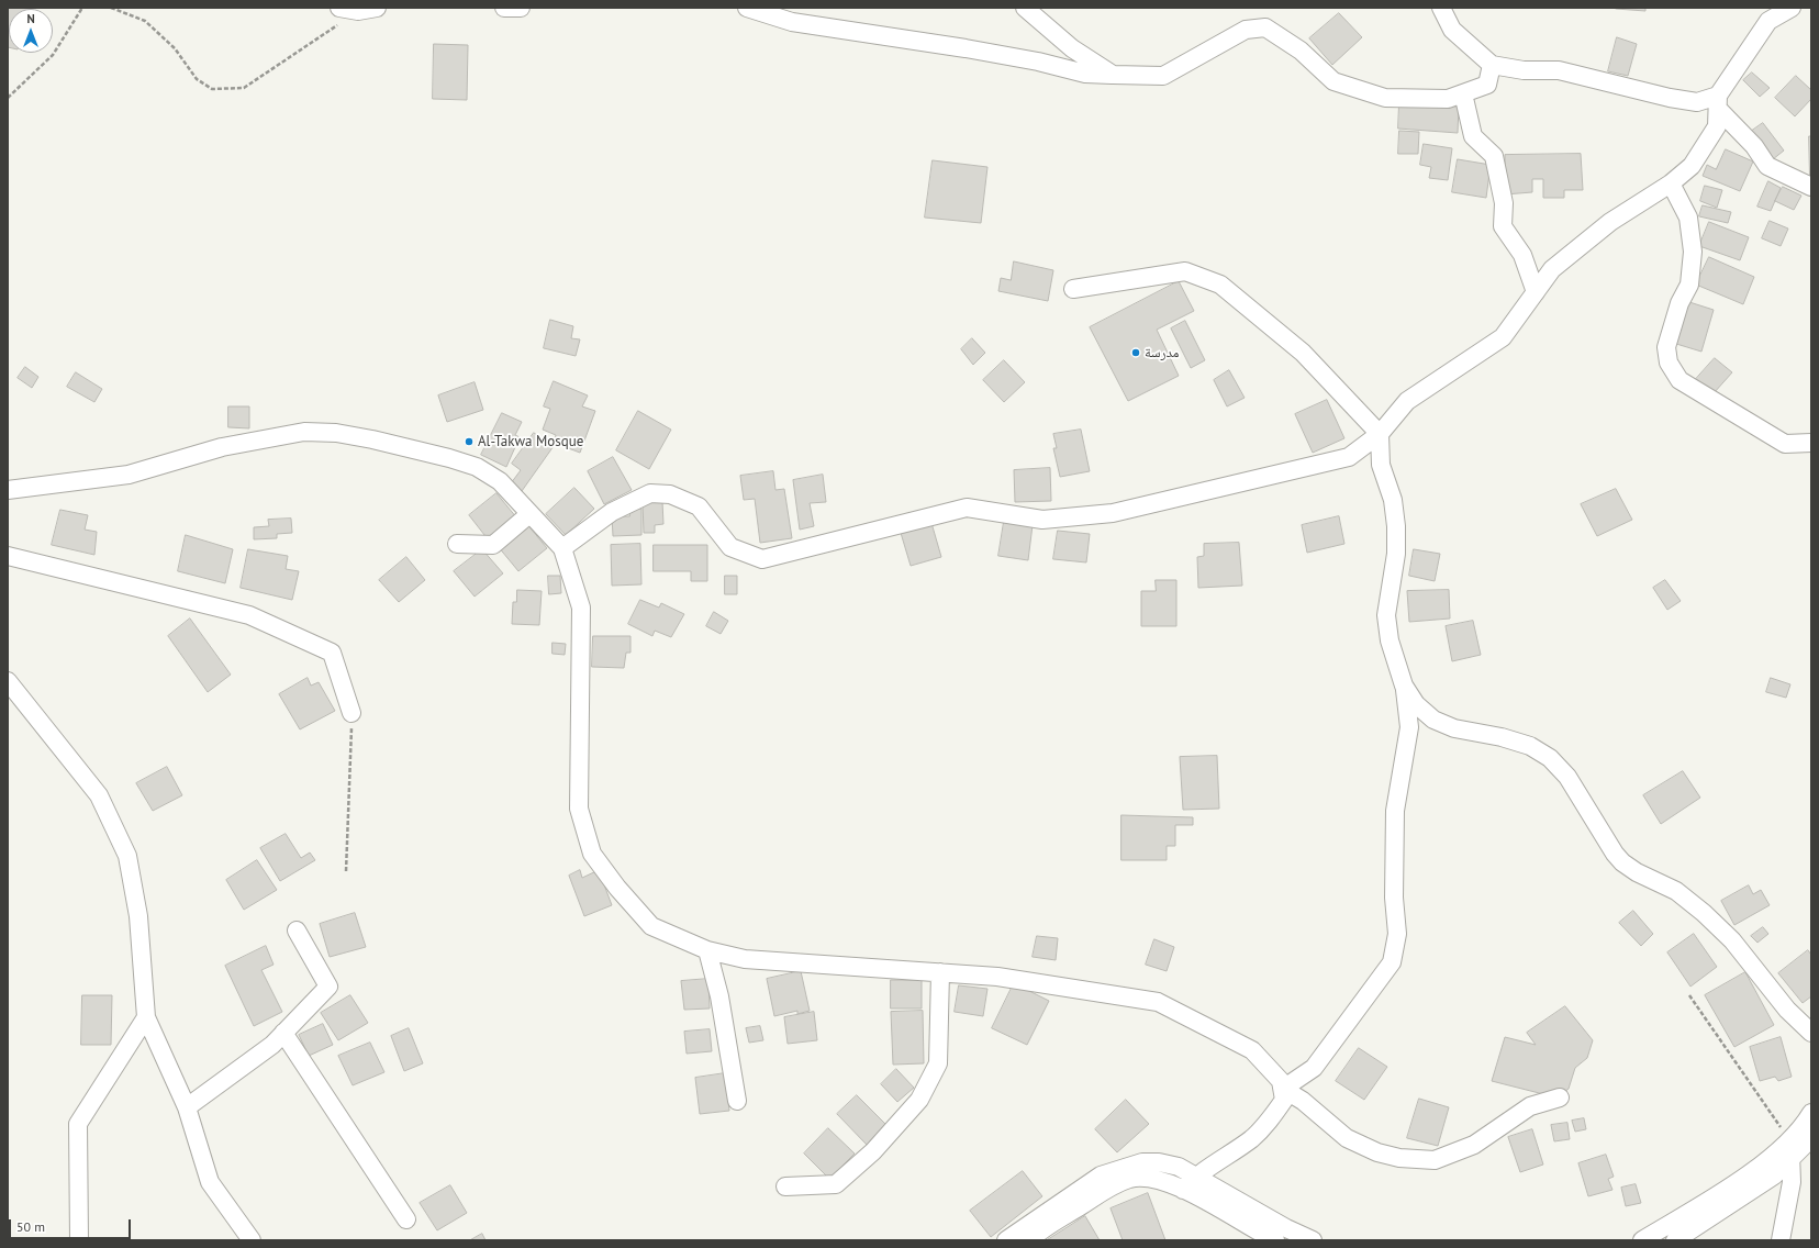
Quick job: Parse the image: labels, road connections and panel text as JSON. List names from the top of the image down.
{
  "places": ["مدرسة", "Al-Takwa Mosque"],
  "scale_bar": "50 m",
  "north": "top"
}
